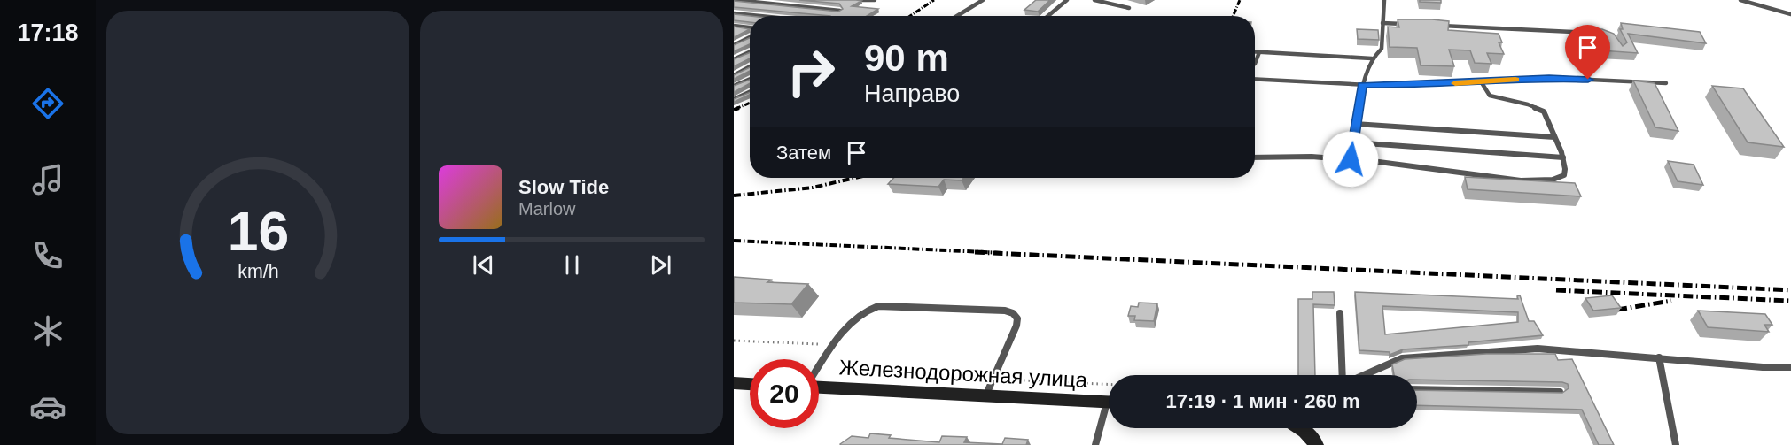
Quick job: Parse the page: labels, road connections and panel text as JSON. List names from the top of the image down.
{
  "streets": {
    "main road": ["Железнодорожная улица"]
  },
  "page": {
    "tabs": "17:18",
    "turn": ["90 m", "Направо"],
    "then": "Затем",
    "song": ["Slow Tide", "Marlow"],
    "limit": "20",
    "trip": "17:19 · 1 мин · 260 m",
    "gauge": ["16", "km/h"]
  }
}
